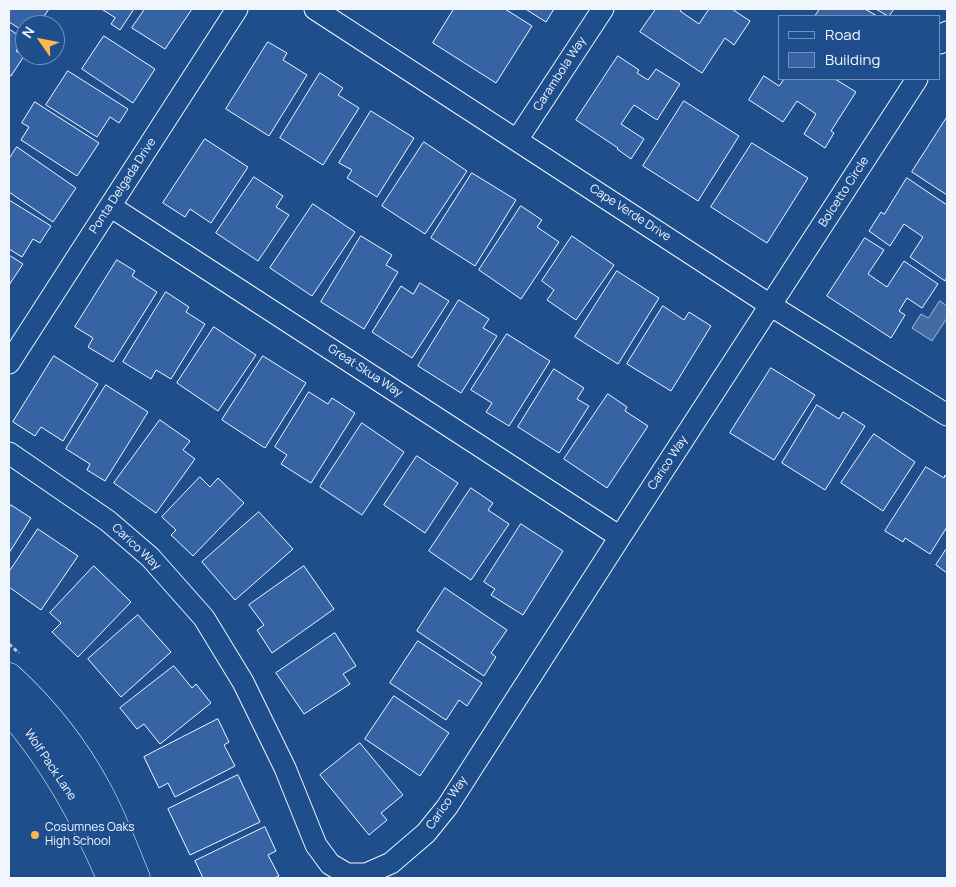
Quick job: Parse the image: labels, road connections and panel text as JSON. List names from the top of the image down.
{
  "streets": {
    "street": [
      "Carambola Way",
      "Ponta Delgada Drive",
      "Bolcetto Circle",
      "Cape Verde Drive",
      "Great Skua Way",
      "Carico Way",
      "Wolf Pack Lane"
    ]
  },
  "crossings": [
    ["Carambola Way", "Cape Verde Drive"],
    ["Ponta Delgada Drive", "Great Skua Way"],
    ["Bolcetto Circle", "Cape Verde Drive"],
    ["Bolcetto Circle", "Carico Way"],
    ["Cape Verde Drive", "Carico Way"],
    ["Great Skua Way", "Carico Way"]
  ],
  "places": ["Cosumnes Oaks High School"],
  "legend": ["Road", "Building"],
  "north": "top left"
}
